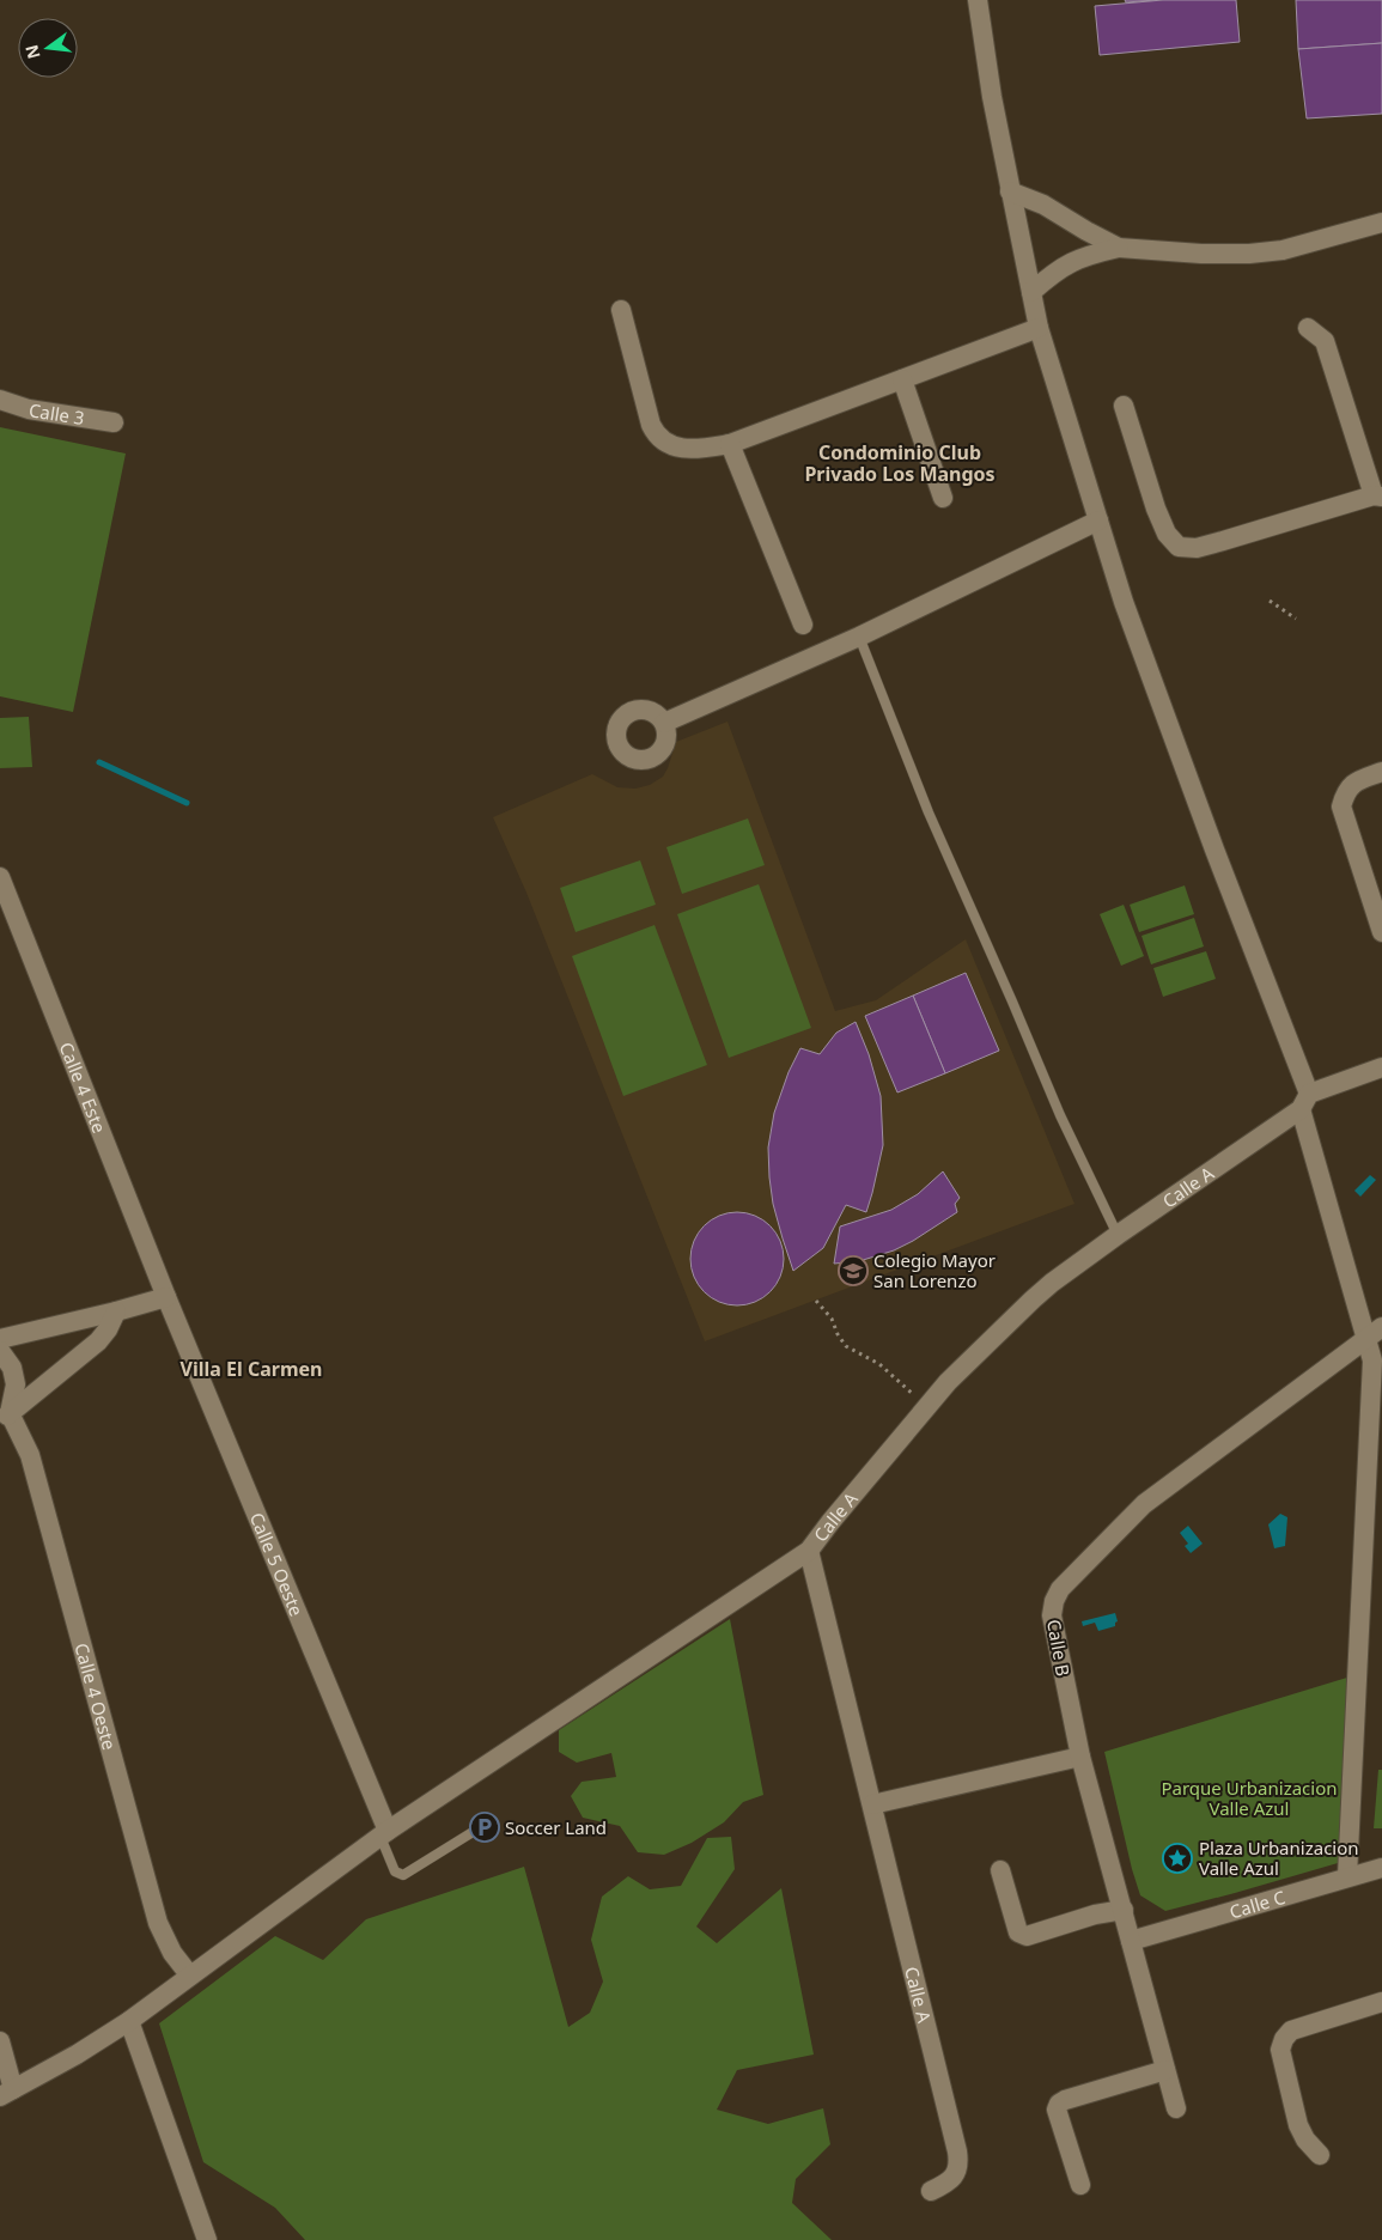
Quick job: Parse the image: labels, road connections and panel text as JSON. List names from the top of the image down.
{
  "streets": {
    "street": [
      "Calle 3",
      "Calle 4 Este",
      "Calle A",
      "Calle 5 Oeste",
      "Calle B",
      "Calle 4 Oeste",
      "Calle C"
    ]
  },
  "crossings": [
    ["Calle 4 Este", "Calle 5 Oeste"],
    ["Calle B", "Calle C"]
  ],
  "districts": ["Condominio Club Privado Los Mangos", "Villa El Carmen"],
  "parks": ["Parque Urbanizacion Valle Azul"],
  "places": {
    "school or university": ["Colegio Mayor San Lorenzo"],
    "parking": ["Soccer Land"],
    "place": ["Plaza Urbanizacion Valle Azul"]
  },
  "north": "left"
}
